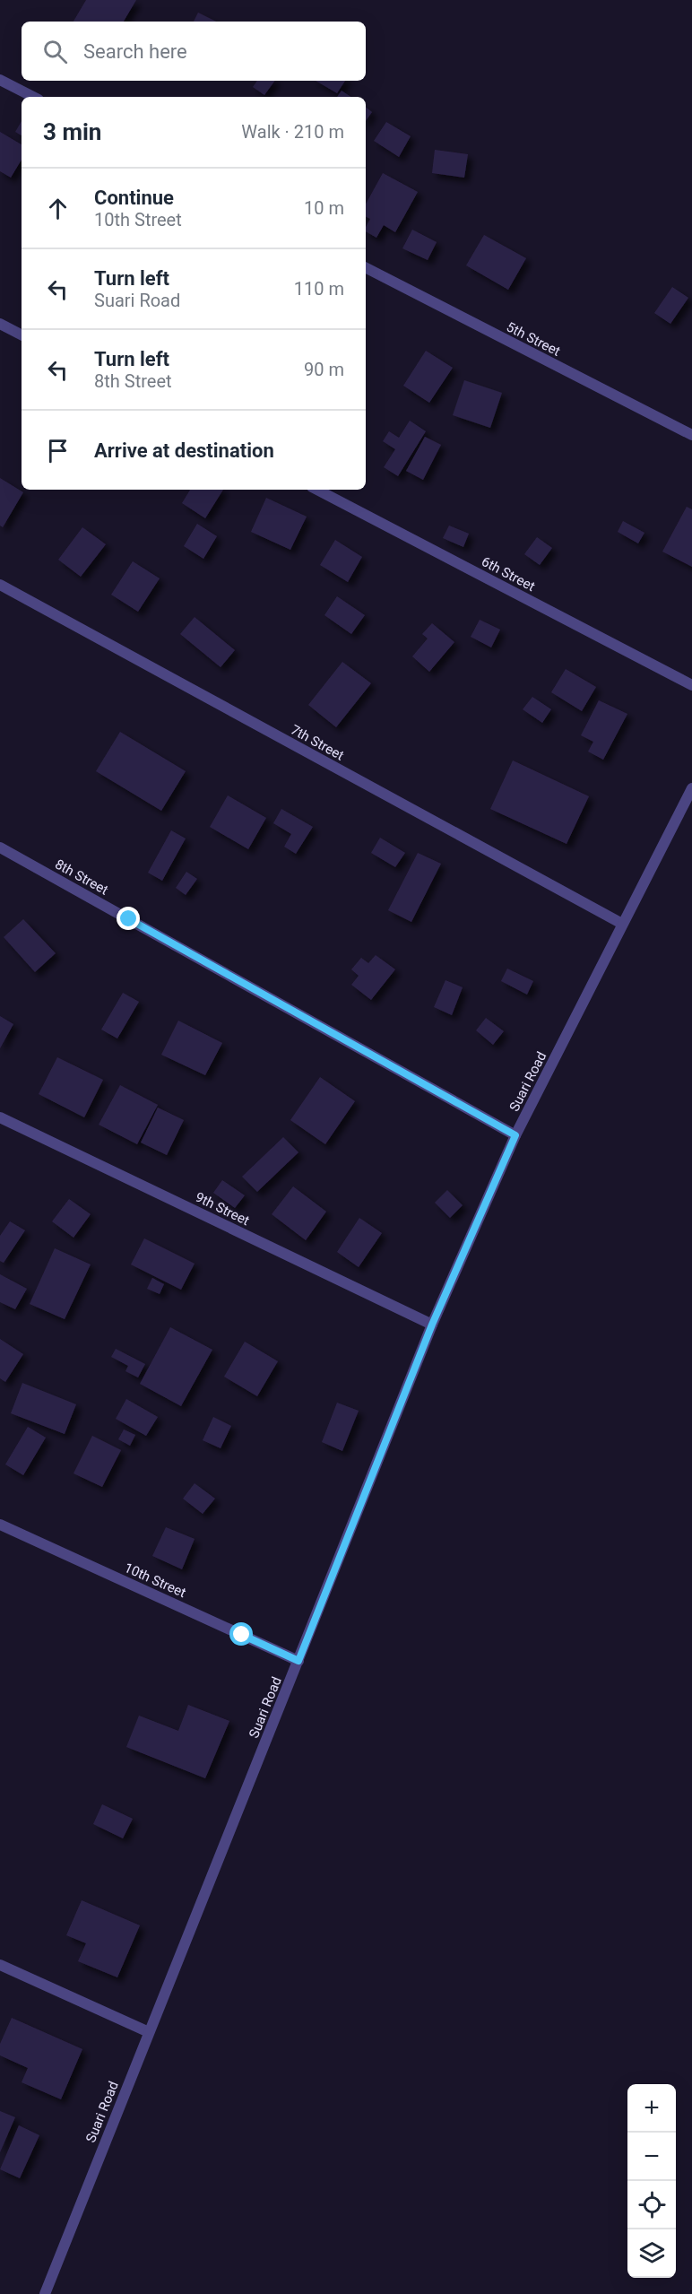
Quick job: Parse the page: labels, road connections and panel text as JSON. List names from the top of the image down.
{
  "streets": {
    "street": [
      "5th Street",
      "6th Street",
      "7th Street",
      "8th Street",
      "Suari Road",
      "9th Street",
      "10th Street"
    ]
  },
  "crossings": [
    ["7th Street", "Suari Road"],
    ["8th Street", "Suari Road"],
    ["Suari Road", "9th Street"],
    ["Suari Road", "10th Street"]
  ],
  "page": {
    "search": "Search here",
    "heading": ["3 min", "Walk · 210 m"],
    "list": [
      ["Continue", "10th Street", "10 m"],
      ["Turn left", "Suari Road", "110 m"],
      ["Turn left", "8th Street", "90 m"],
      "Arrive at destination"
    ],
    "map_buttons": ["+", "−"]
  }
}
